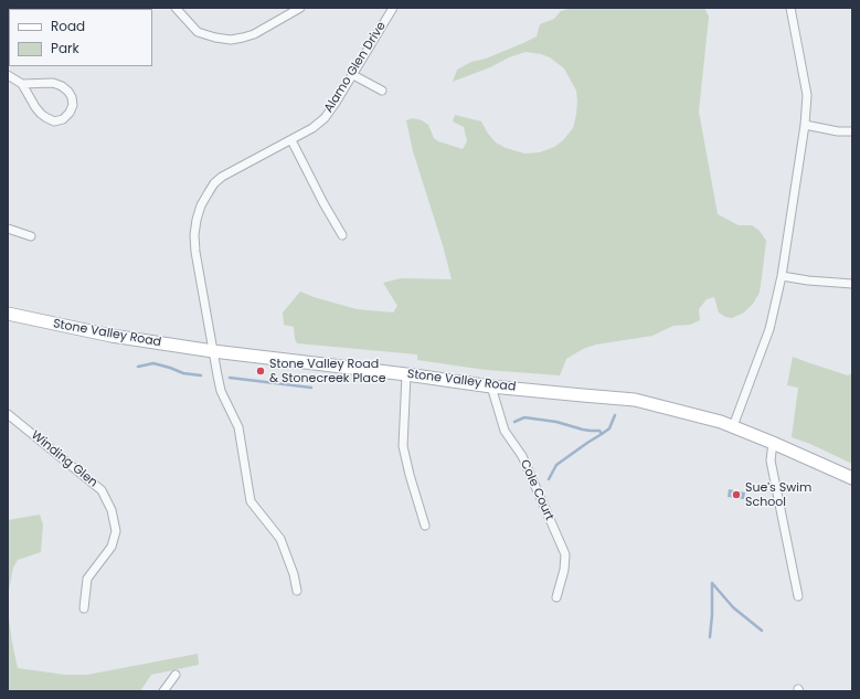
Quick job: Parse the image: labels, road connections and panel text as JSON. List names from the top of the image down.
{
  "streets": {
    "street": [
      "Alamo Glen Drive",
      "Stone Valley Road",
      "Winding Glen",
      "Cole Court"
    ]
  },
  "crossings": [
    ["Alamo Glen Drive", "Stone Valley Road"],
    ["Stone Valley Road", "Cole Court"]
  ],
  "places": ["Stone Valley Road & Stonecreek Place", "Sue's Swim School"],
  "legend": ["Road", "Park"]
}
